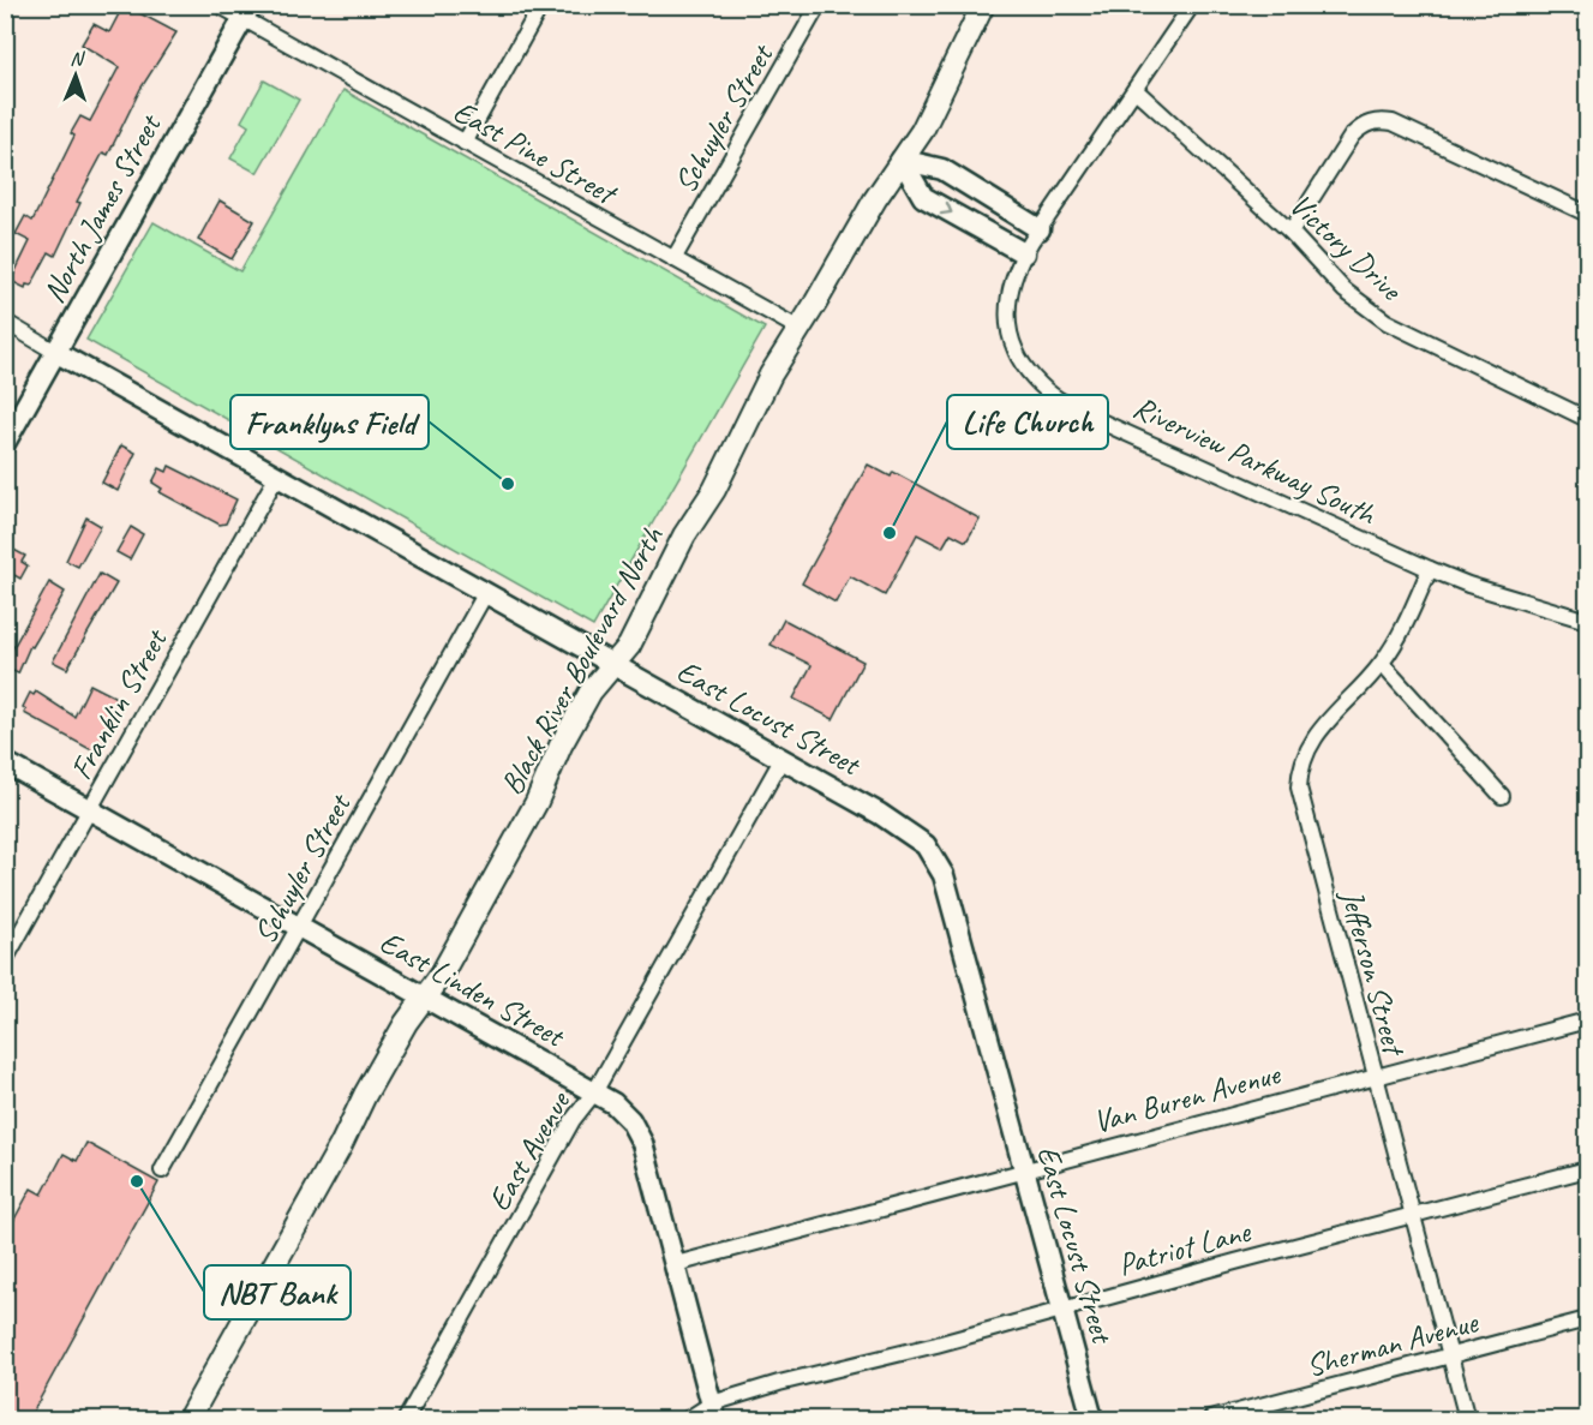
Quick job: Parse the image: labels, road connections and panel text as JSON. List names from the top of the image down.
{
  "streets": {
    "main road": ["Black River Boulevard North"],
    "street": [
      "Schuyler Street",
      "East Pine Street",
      "North James Street",
      "Victory Drive",
      "Riverview Parkway South",
      "Franklin Street",
      "East Locust Street",
      "Jefferson Street",
      "East Linden Street",
      "Van Buren Avenue",
      "East Avenue",
      "Patriot Lane",
      "Sherman Avenue"
    ]
  },
  "crossings": [
    ["Schuyler Street", "East Pine Street"],
    ["Schuyler Street", "East Locust Street"],
    ["Schuyler Street", "East Linden Street"],
    ["East Pine Street", "North James Street"],
    ["East Pine Street", "Black River Boulevard North"],
    ["North James Street", "East Locust Street"],
    ["Victory Drive", "Riverview Parkway South"],
    ["Riverview Parkway South", "Jefferson Street"],
    ["Black River Boulevard North", "East Locust Street"],
    ["Black River Boulevard North", "East Linden Street"],
    ["Franklin Street", "East Locust Street"],
    ["Franklin Street", "East Linden Street"],
    ["East Locust Street", "Van Buren Avenue"],
    ["East Locust Street", "East Avenue"],
    ["East Locust Street", "Patriot Lane"],
    ["Jefferson Street", "Van Buren Avenue"],
    ["Jefferson Street", "Patriot Lane"],
    ["Jefferson Street", "Sherman Avenue"],
    ["East Linden Street", "Van Buren Avenue"],
    ["East Linden Street", "East Avenue"],
    ["East Linden Street", "Patriot Lane"]
  ],
  "places": ["Franklyns Field", "Life Church", "NBT Bank"],
  "north": "top"
}
